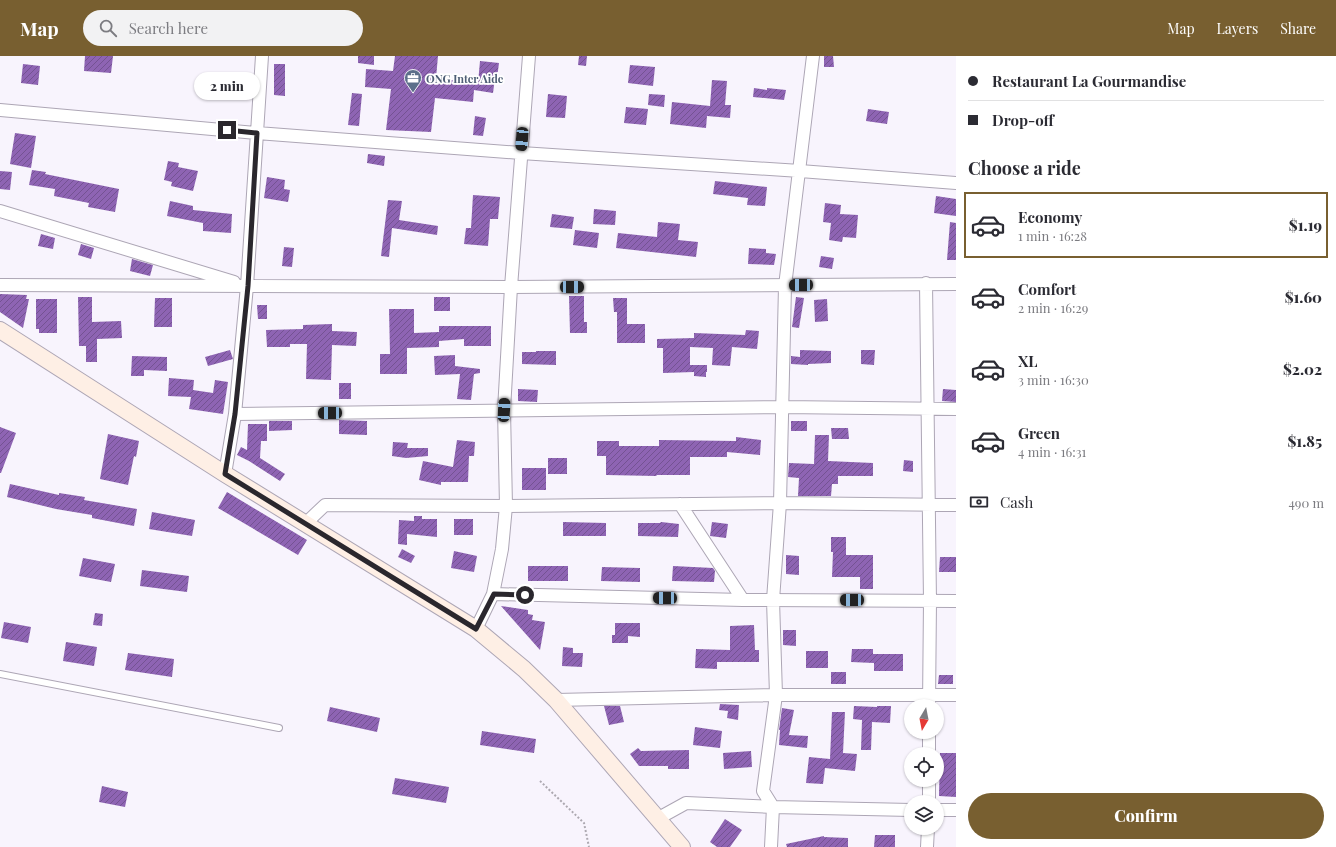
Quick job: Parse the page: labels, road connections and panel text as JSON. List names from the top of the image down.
{
  "places": {
    "office": ["ONG Inter Aide"]
  },
  "north": "bottom",
  "page": {
    "header": "Map",
    "search": "Search here",
    "nav": ["Map", "Layers", "Share"],
    "banner": ["Restaurant La Gourmandise", "Drop-off"],
    "bubble": "2 min",
    "heading": "Choose a ride",
    "list": [
      {
        "name": "Economy",
        "note": "1 min · 16:28",
        "value": "$1.19"
      },
      {
        "name": "Comfort",
        "note": "2 min · 16:29",
        "value": "$1.60"
      },
      {
        "name": "XL",
        "note": "3 min · 16:30",
        "value": "$2.02"
      },
      {
        "name": "Green",
        "note": "4 min · 16:31",
        "value": "$1.85"
      }
    ],
    "pay": ["Cash", "490 m"],
    "buttons": "Confirm"
  }
}
